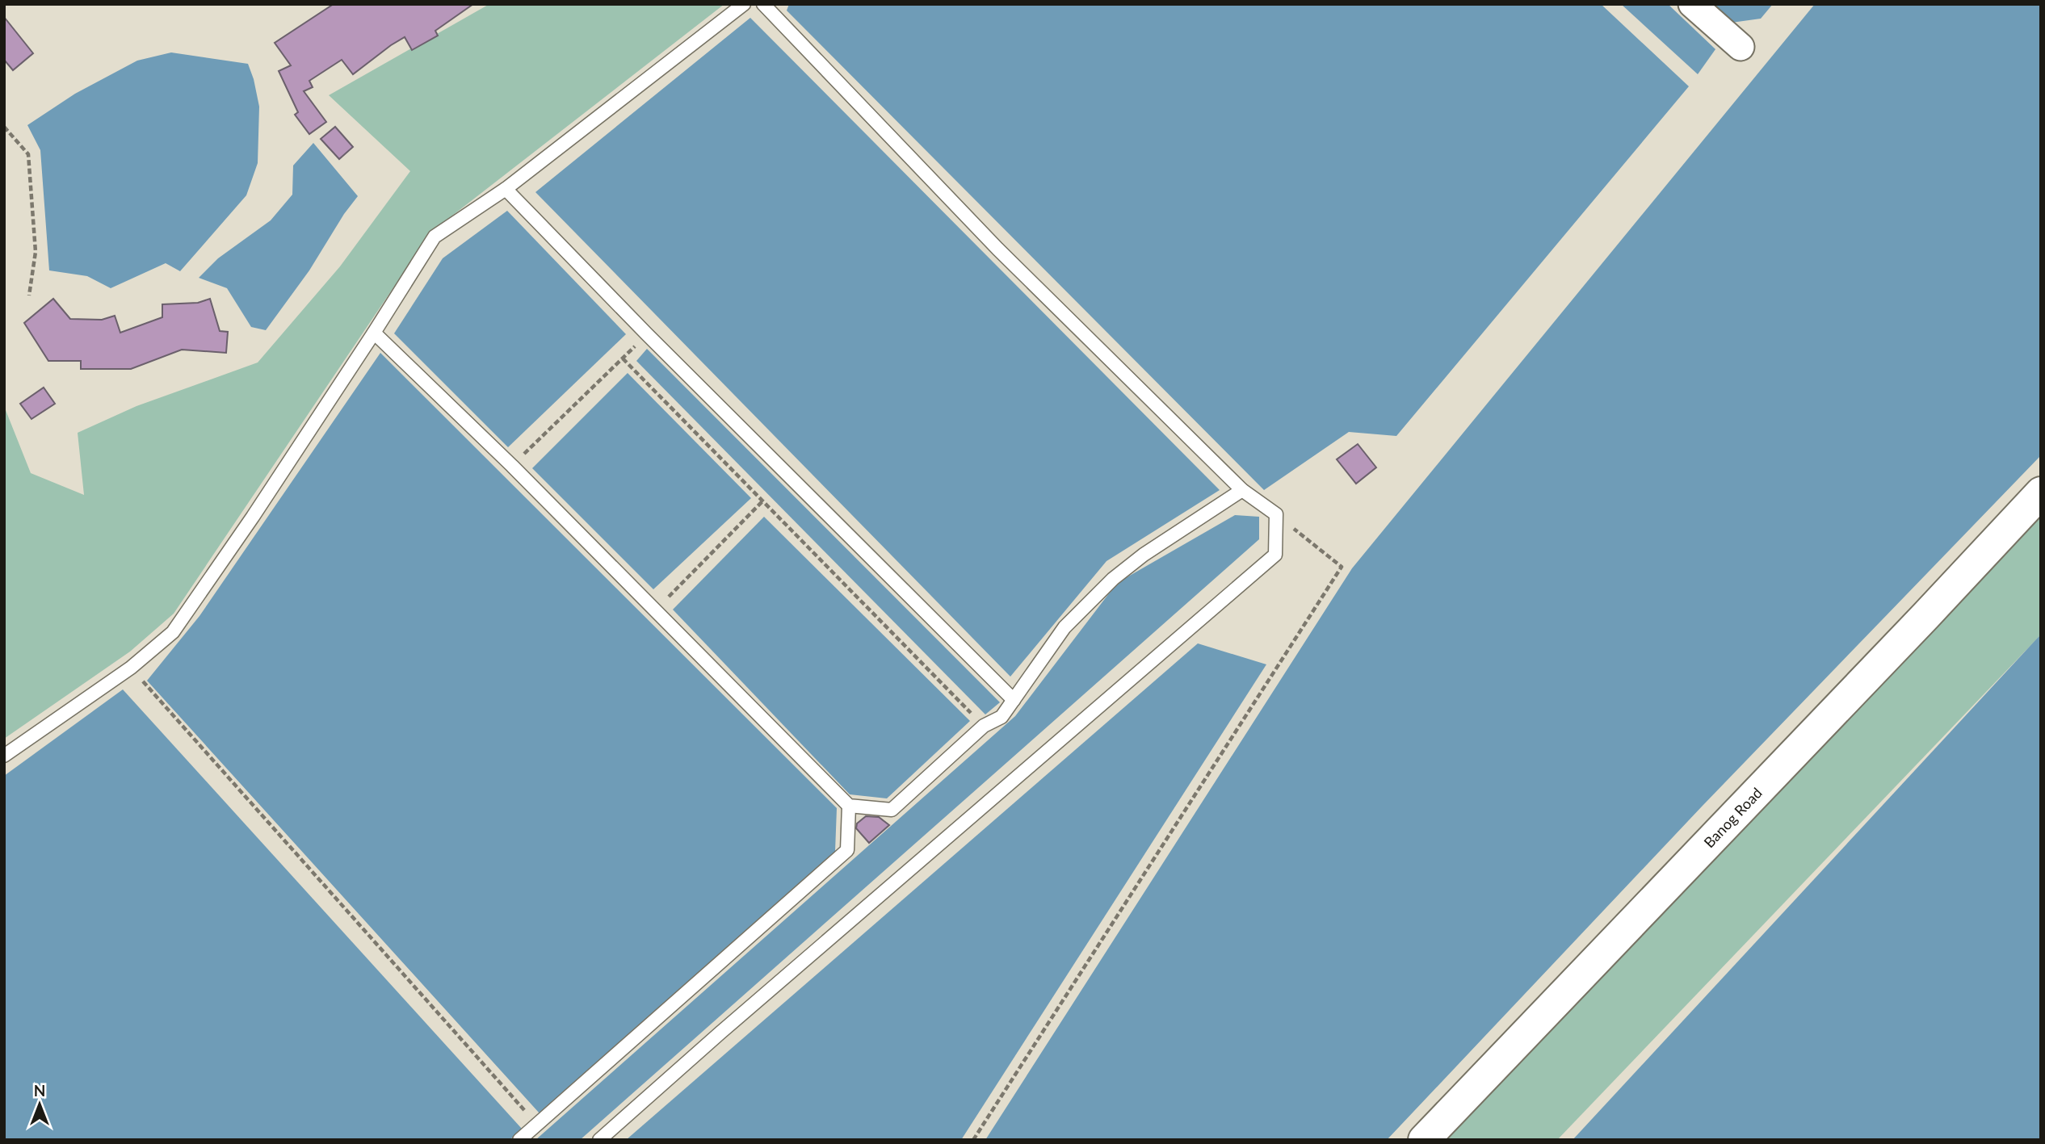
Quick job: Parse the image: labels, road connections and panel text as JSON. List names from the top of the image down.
{
  "streets": {
    "street": ["Banog Road"]
  },
  "north": "top"
}
